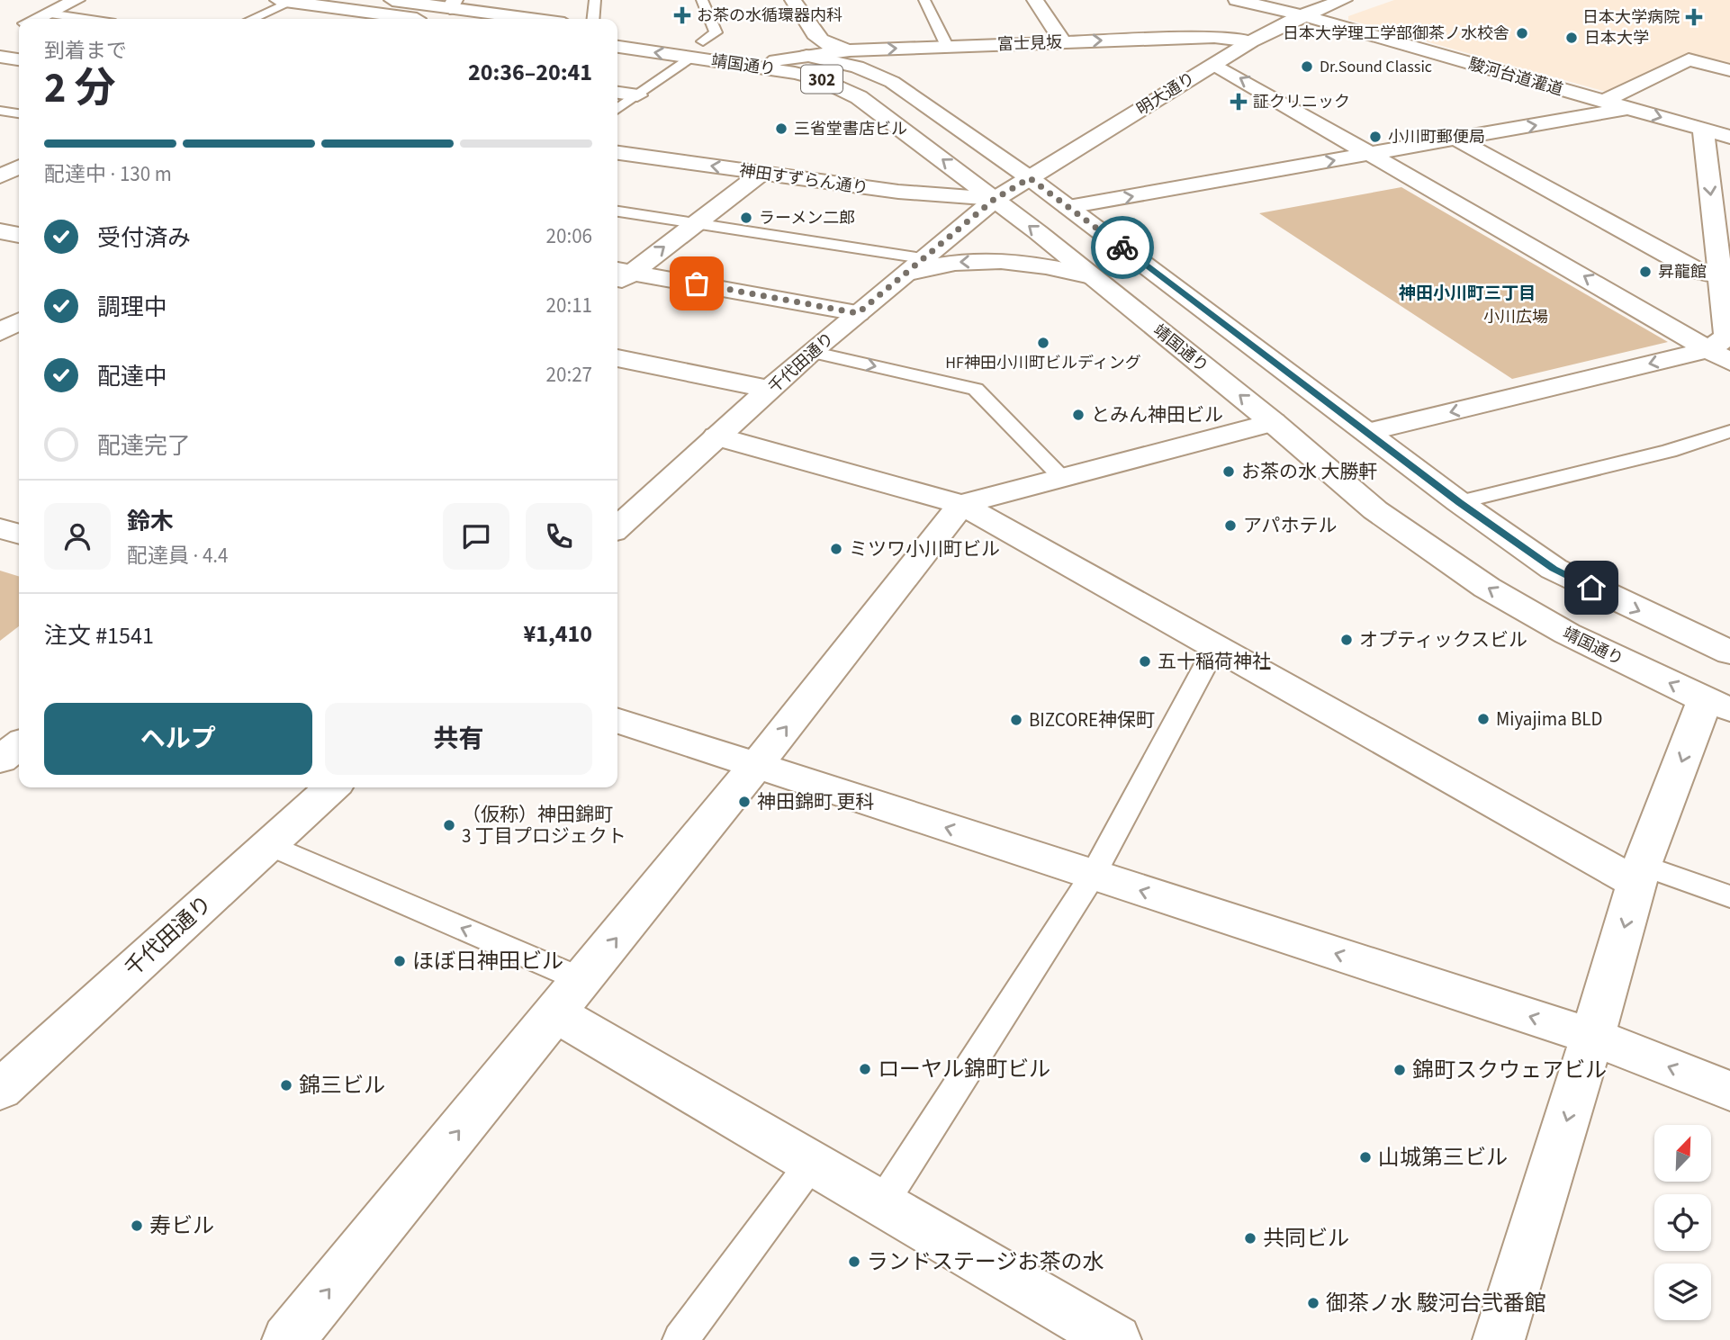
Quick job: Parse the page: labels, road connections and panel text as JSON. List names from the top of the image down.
{
  "streets": {
    "street": [
      "富士見坂",
      "靖国通り",
      "駿河台道灌道",
      "302",
      "明大通り",
      "神田すずらん通り",
      "千代田通り"
    ]
  },
  "crossings": [
    ["富士見坂", "靖国通り"],
    ["富士見坂", "明大通り"],
    ["靖国通り", "明大通り"],
    ["靖国通り", "神田すずらん通り"],
    ["靖国通り", "千代田通り"],
    ["駿河台道灌道", "明大通り"],
    ["明大通り", "神田すずらん通り"],
    ["明大通り", "千代田通り"],
    ["神田すずらん通り", "千代田通り"]
  ],
  "districts": ["神田小川町三丁目"],
  "parks": ["小川広場"],
  "places": {
    "health": ["お茶の水循環器内科", "日本大学病院", "証クリニック"],
    "other": [
      "日本大学理工学部御茶ノ水校舎",
      "日本大学",
      "Dr.Sound Classic",
      "三省堂書店ビル",
      "小川町郵便局",
      "ラーメン二郎",
      "昇龍館",
      "HF神田小川町ビルディング",
      "とみん神田ビル",
      "お茶の水 大勝軒",
      "アパホテル",
      "ミツワ小川町ビル",
      "オプティックスビル",
      "五十稲荷神社",
      "Miyajima BLD",
      "BIZCORE神保町",
      "神田錦町 更科",
      "（仮称）神田錦町 3 丁目プロジェクト",
      "ほぼ日神田ビル",
      "ローヤル錦町ビル",
      "錦町スクウェアビル",
      "錦三ビル",
      "山城第三ビル",
      "寿ビル",
      "共同ビル",
      "ランドステージお茶の水",
      "御茶ノ水 駿河台弐番館"
    ]
  },
  "north": "top right",
  "page": {
    "heading": ["2 分", "到着まで", "20:36–20:41"],
    "panel": [
      "鈴木",
      "配達員 · 4.4",
      "注文 #1541",
      "¥1,410"
    ],
    "bar": "配達中 · 130 m",
    "list": [
      ["受付済み", "20:06"],
      ["調理中", "20:11"],
      ["配達中", "20:27"],
      "配達完了"
    ],
    "buttons": ["ヘルプ", "共有"]
  }
}
